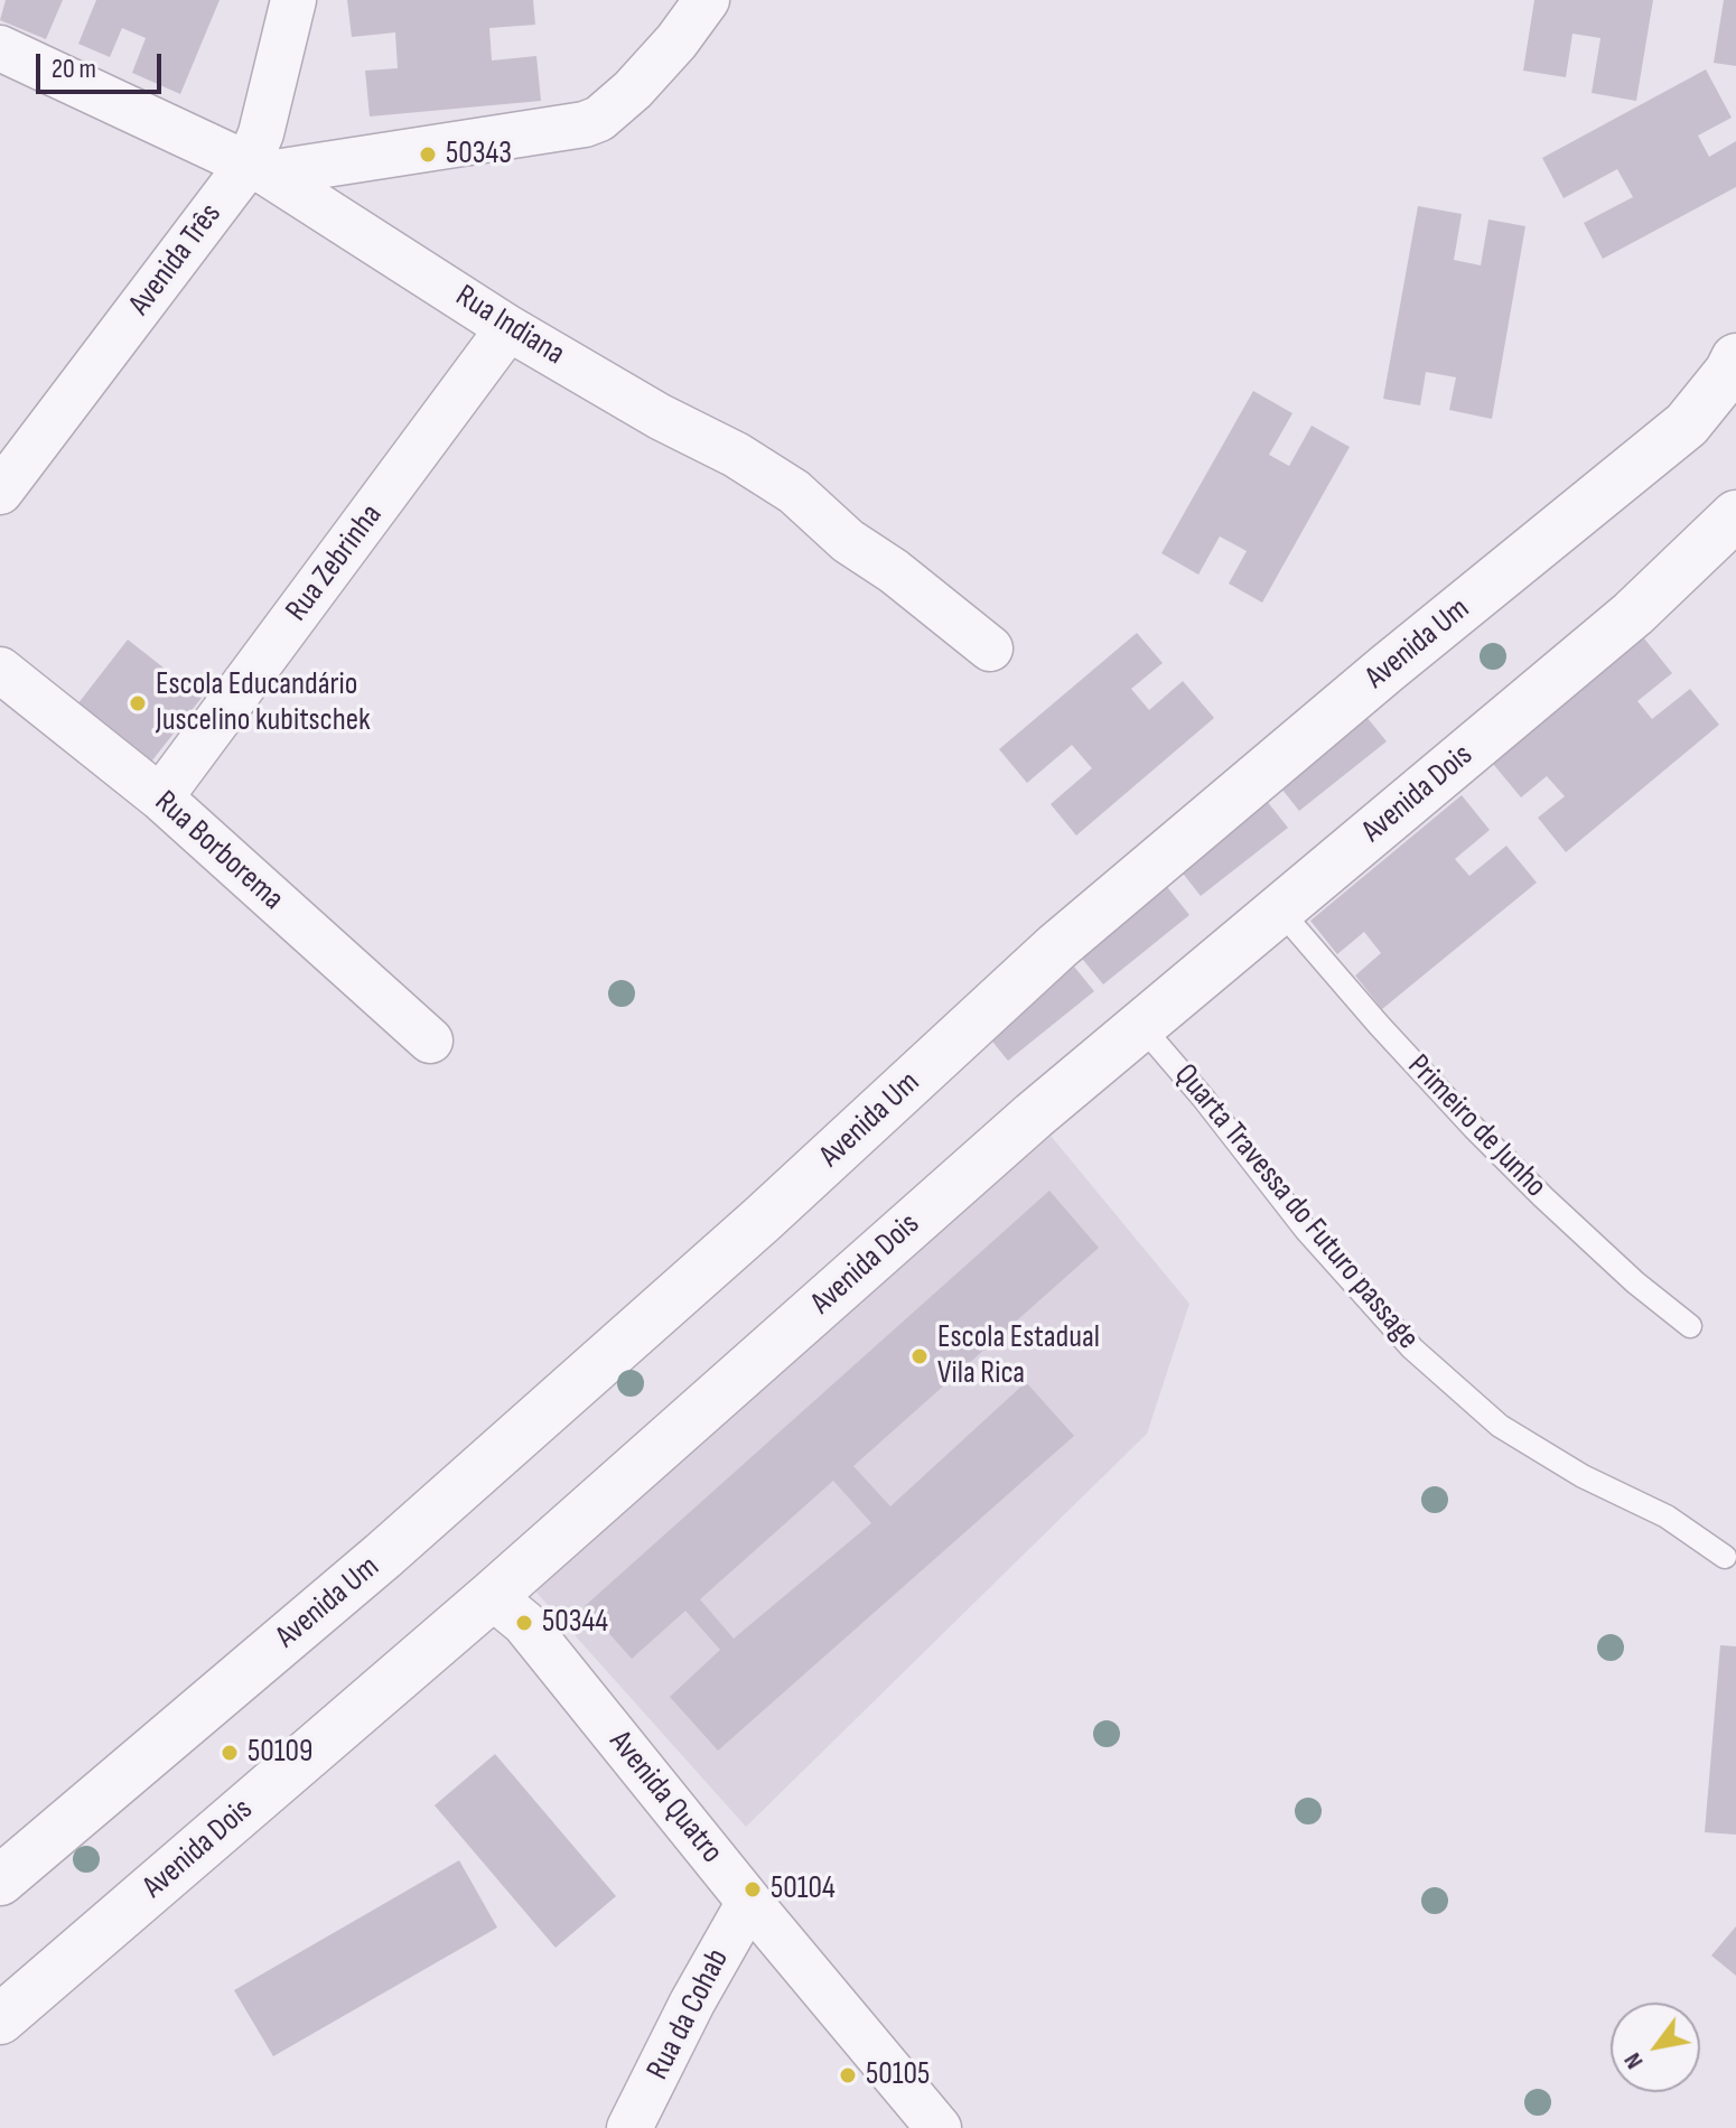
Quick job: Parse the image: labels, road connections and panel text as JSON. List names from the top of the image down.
{
  "streets": {
    "street": [
      "Avenida Três",
      "Rua Indiana",
      "Rua Zebrinha",
      "Avenida Um",
      "Avenida Dois",
      "Rua Borborema",
      "Avenida Quatro",
      "Rua da Cohab"
    ],
    "lane": ["Primeiro de Junho", "Quarta Travessa do Futuro passage"]
  },
  "crossings": [
    ["Avenida Três", "Rua Indiana"],
    ["Rua Indiana", "Rua Zebrinha"],
    ["Rua Zebrinha", "Rua Borborema"],
    ["Avenida Dois", "Primeiro de Junho"],
    ["Avenida Dois", "Quarta Travessa do Futuro passage"],
    ["Avenida Dois", "Avenida Quatro"],
    ["Avenida Quatro", "Rua da Cohab"]
  ],
  "places": [
    "50343",
    "Escola Educandário Juscelino kubitschek",
    "Escola Estadual Vila Rica",
    "50344",
    "50109",
    "50104",
    "50105"
  ],
  "scale_bar": "20 m",
  "north": "bottom left"
}
